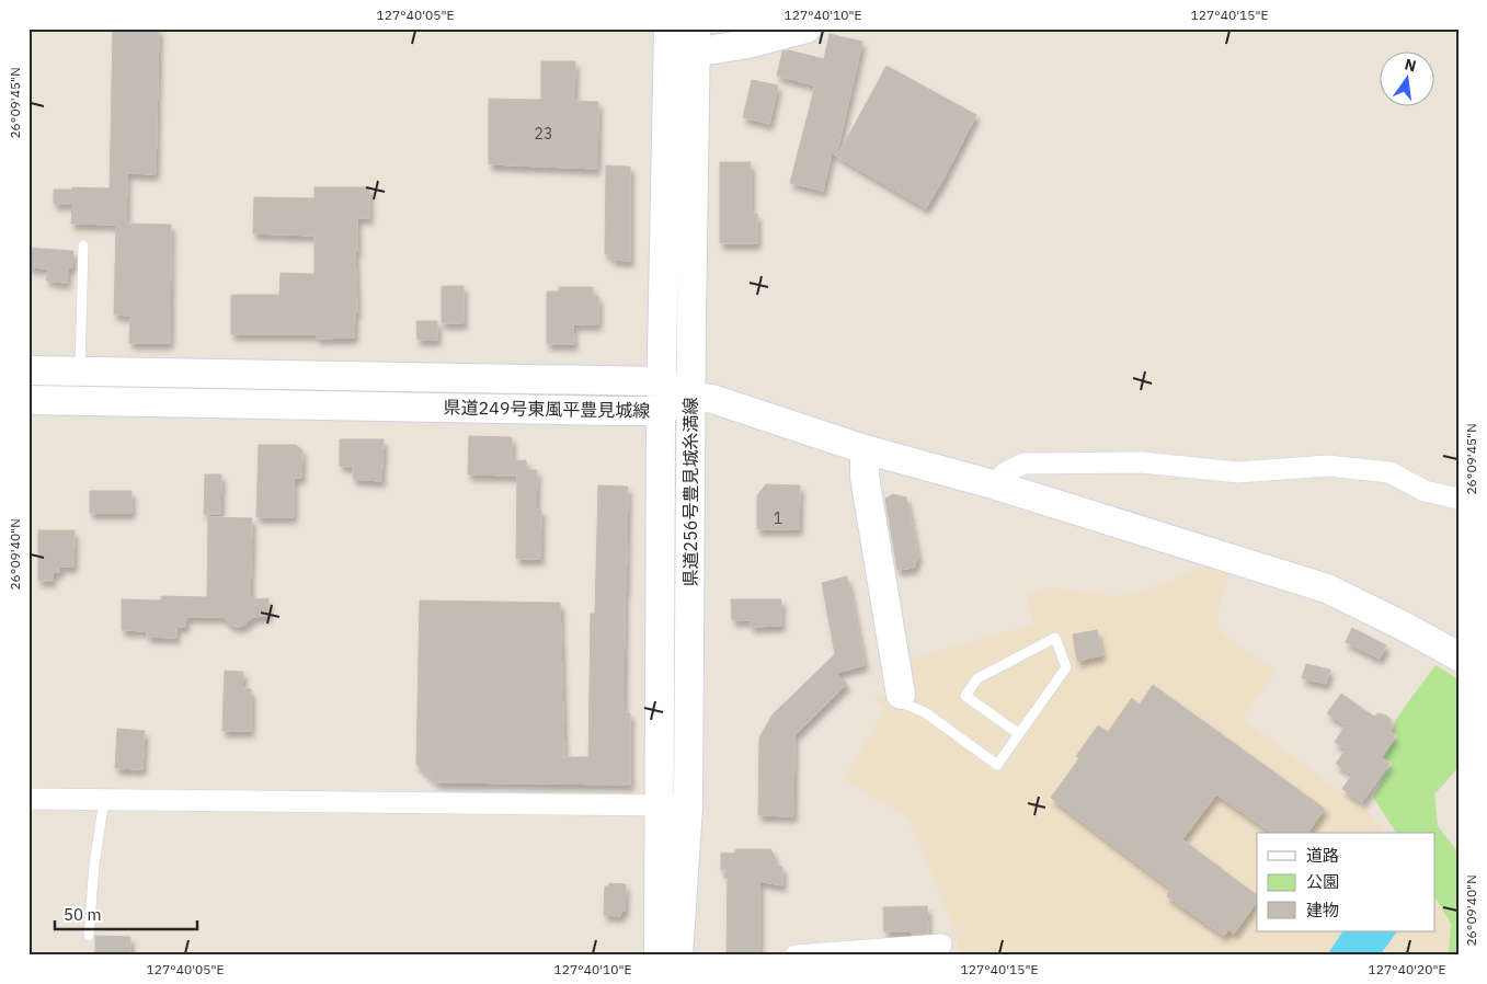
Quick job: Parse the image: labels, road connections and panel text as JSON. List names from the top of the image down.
{
  "streets": {
    "main road": ["県道249号東風平豊見城線", "県道256号豊見城糸満線"]
  },
  "crossings": [
    ["県道249号東風平豊見城線", "県道256号豊見城糸満線"]
  ],
  "house_numbers": ["23", "1"],
  "legend": ["道路", "公園", "建物"],
  "scale_bar": "50 m",
  "north": "top",
  "coordinates": [
    "127°40'05\"E",
    "127°40'10\"E",
    "127°40'15\"E",
    "26°09'45\"N",
    "26°09'40\"N",
    "127°40'20\"E"
  ]
}
